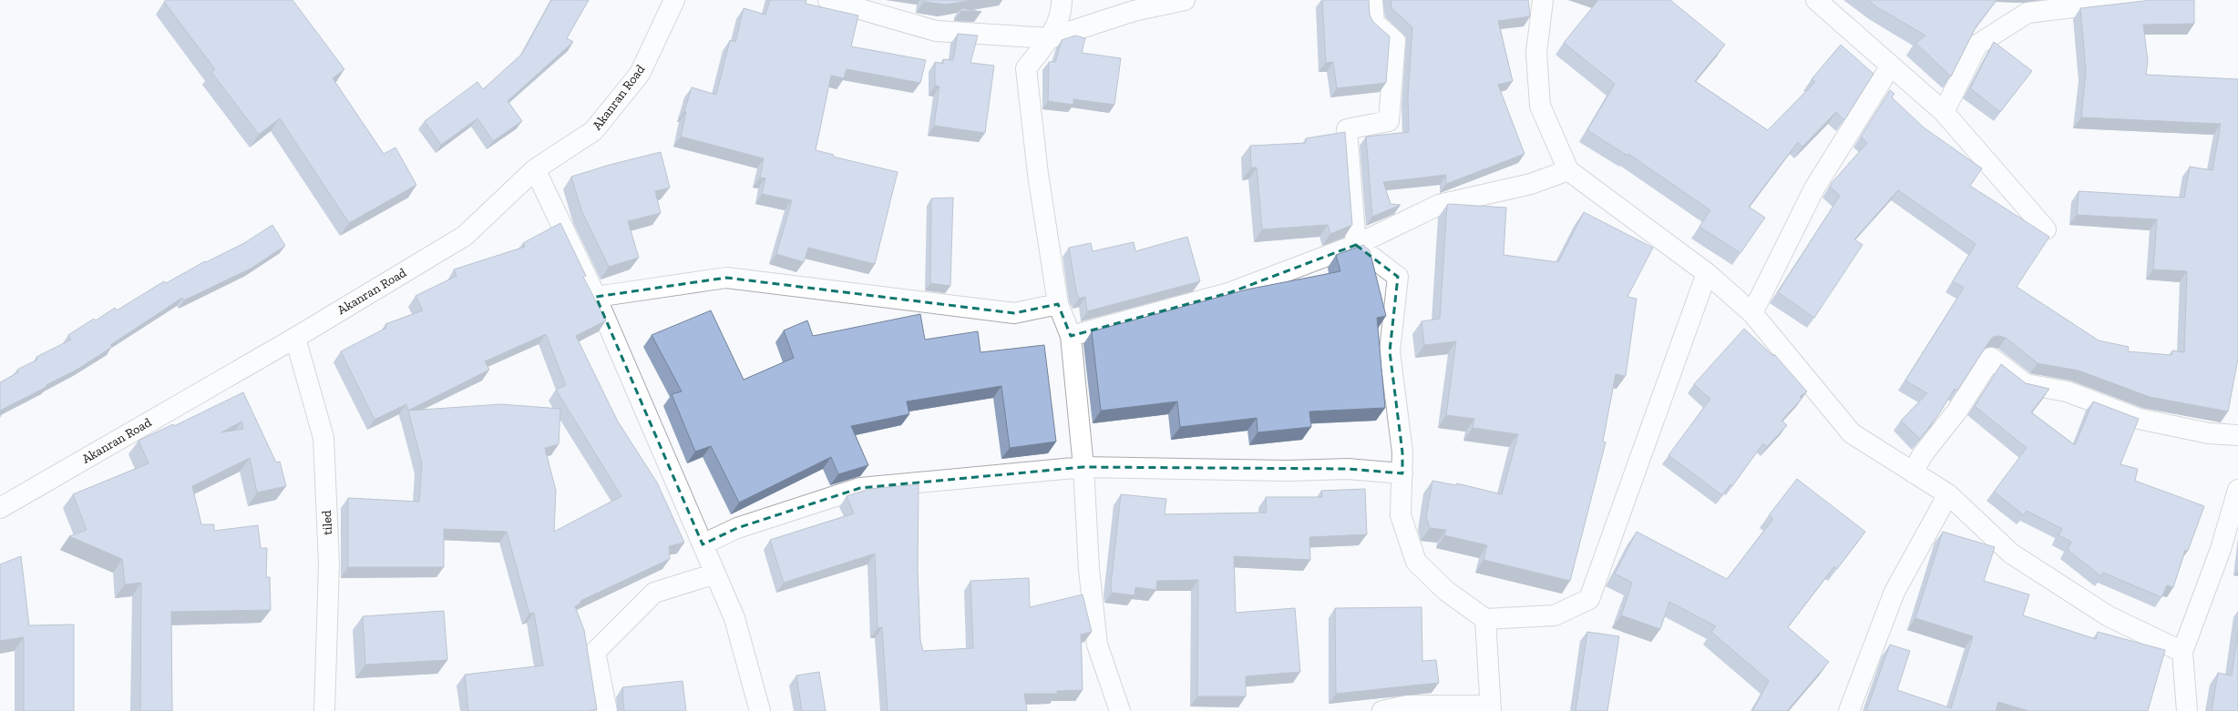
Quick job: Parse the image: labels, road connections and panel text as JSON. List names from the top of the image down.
{
  "streets": {
    "street": ["Akanran Road", "tiled"]
  },
  "crossings": [
    ["Akanran Road", "tiled"]
  ]
}
